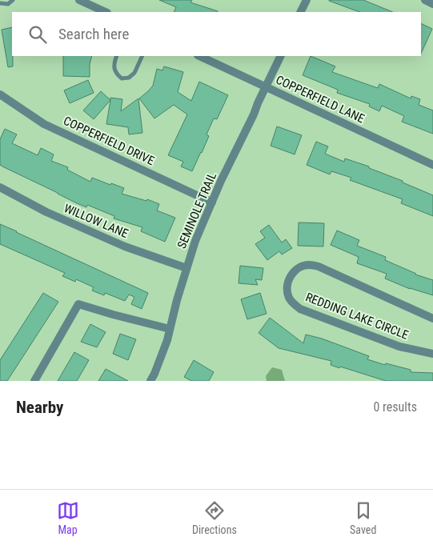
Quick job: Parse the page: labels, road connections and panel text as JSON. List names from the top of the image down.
{
  "streets": {
    "street": [
      "COPPERFIELD LANE",
      "COPPERFIELD DRIVE",
      "SEMINOLE TRAIL",
      "WILLOW LANE",
      "REDDING LAKE CIRCLE"
    ]
  },
  "crossings": [
    ["COPPERFIELD LANE", "SEMINOLE TRAIL"],
    ["COPPERFIELD DRIVE", "SEMINOLE TRAIL"],
    ["SEMINOLE TRAIL", "WILLOW LANE"]
  ],
  "page": {
    "search": "Search here",
    "heading": ["Nearby", "0 results"],
    "nav": ["Map", "Directions", "Saved"]
  }
}
